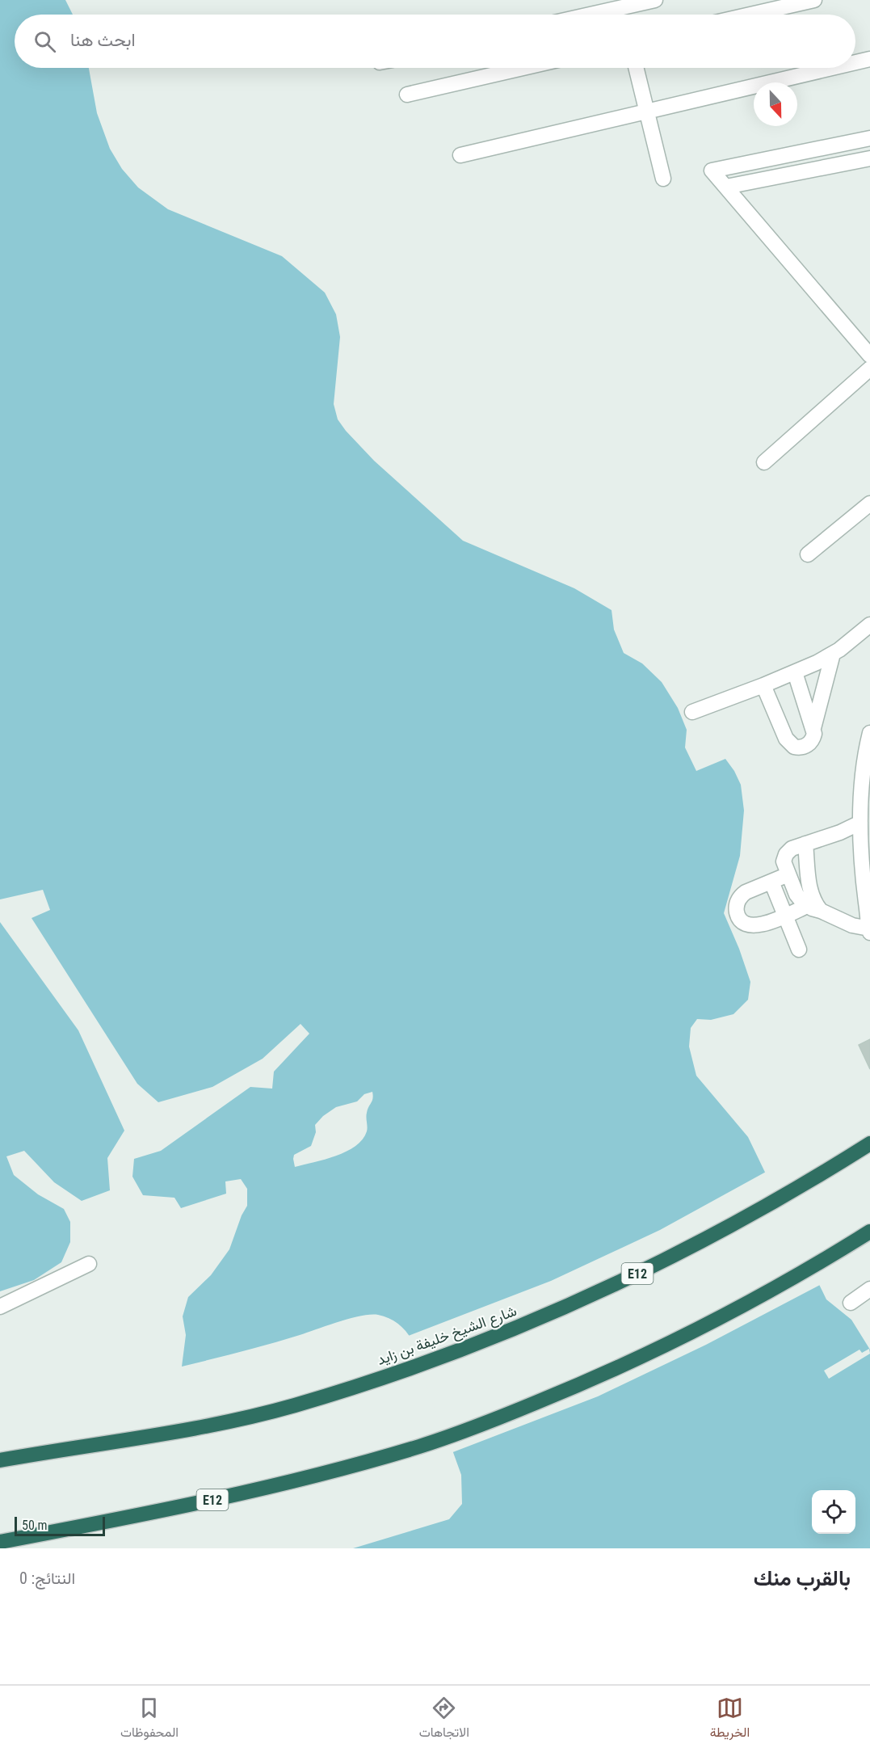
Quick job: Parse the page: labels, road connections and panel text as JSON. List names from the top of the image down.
{
  "streets": {
    "highway": ["E12", "شارع الشيخ خليفة بن زايد"]
  },
  "scale_bar": "50 m",
  "north": "bottom",
  "page": {
    "search": "ابحث هنا",
    "scale": "50 m",
    "heading": ["بالقرب منك", "النتائج: 0"],
    "nav": ["الخريطة", "الاتجاهات", "المحفوظات"]
  }
}
